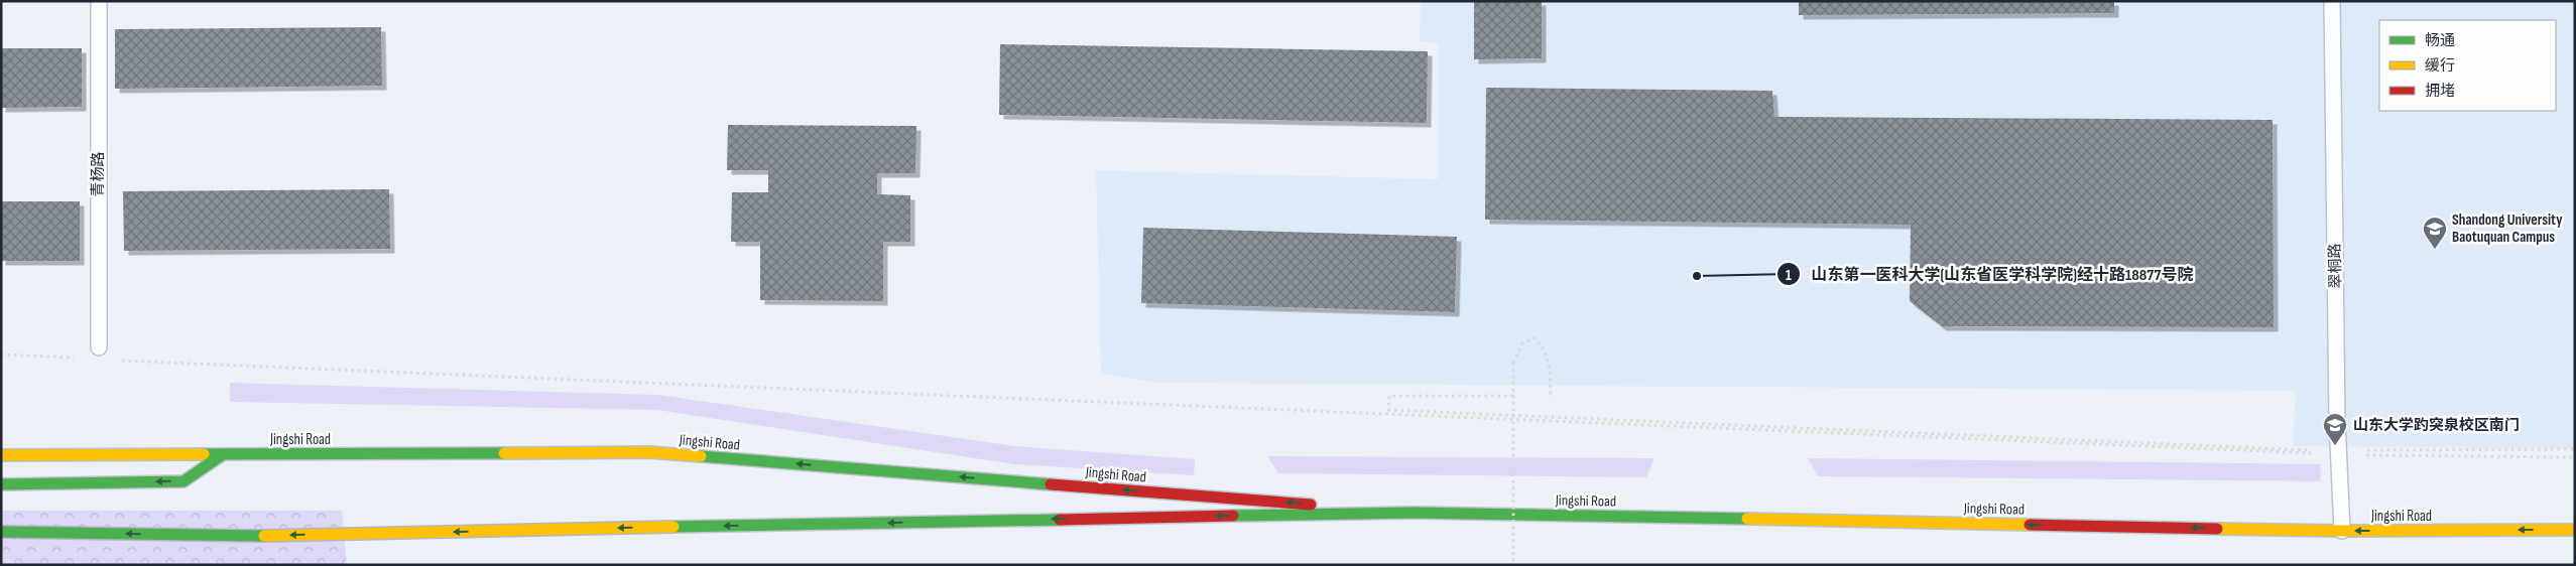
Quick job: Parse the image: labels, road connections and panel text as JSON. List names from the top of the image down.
{
  "streets": {
    "main road": ["Jingshi Road"],
    "lane": ["青杨路", "翠桐路"]
  },
  "crossings": [
    ["翠桐路", "Jingshi Road"]
  ],
  "one_way": ["Jingshi Road"],
  "places": {
    "school or university": ["Shandong University Baotuquan Campus", "山东大学趵突泉校区南门"],
    "other": ["山东第一医科大学(山东省医学科学院)经十路18877号院"]
  },
  "legend": ["畅通", "缓行", "拥堵"]
}
